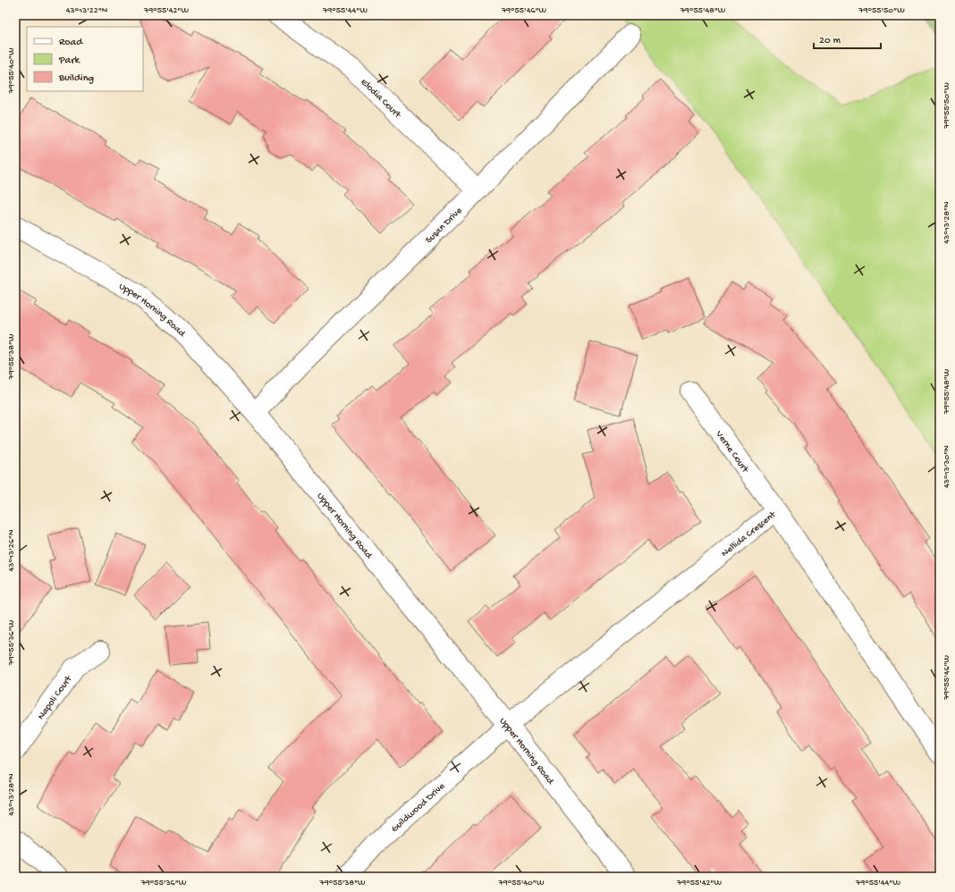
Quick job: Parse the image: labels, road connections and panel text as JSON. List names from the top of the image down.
{
  "streets": {
    "street": [
      "Elodia Court",
      "Susan Drive",
      "Upper Horning Road",
      "Verne Court",
      "Nellida Crescent",
      "Napoli Court",
      "Guildwood Drive"
    ]
  },
  "crossings": [
    ["Elodia Court", "Susan Drive"],
    ["Susan Drive", "Upper Horning Road"],
    ["Upper Horning Road", "Nellida Crescent"],
    ["Upper Horning Road", "Guildwood Drive"],
    ["Verne Court", "Nellida Crescent"],
    ["Nellida Crescent", "Guildwood Drive"]
  ],
  "legend": ["Road", "Park", "Building"],
  "scale_bar": "20 m",
  "coordinates": [
    "43°13'22\"N",
    "79°55'42\"W",
    "79°55'44\"W",
    "79°55'46\"W",
    "79°55'48\"W",
    "79°55'50\"W",
    "79°55'40\"W",
    "43°13'28\"N",
    "79°55'38\"W",
    "43°13'30\"N",
    "43°13'26\"N",
    "79°55'36\"W"
  ]
}
